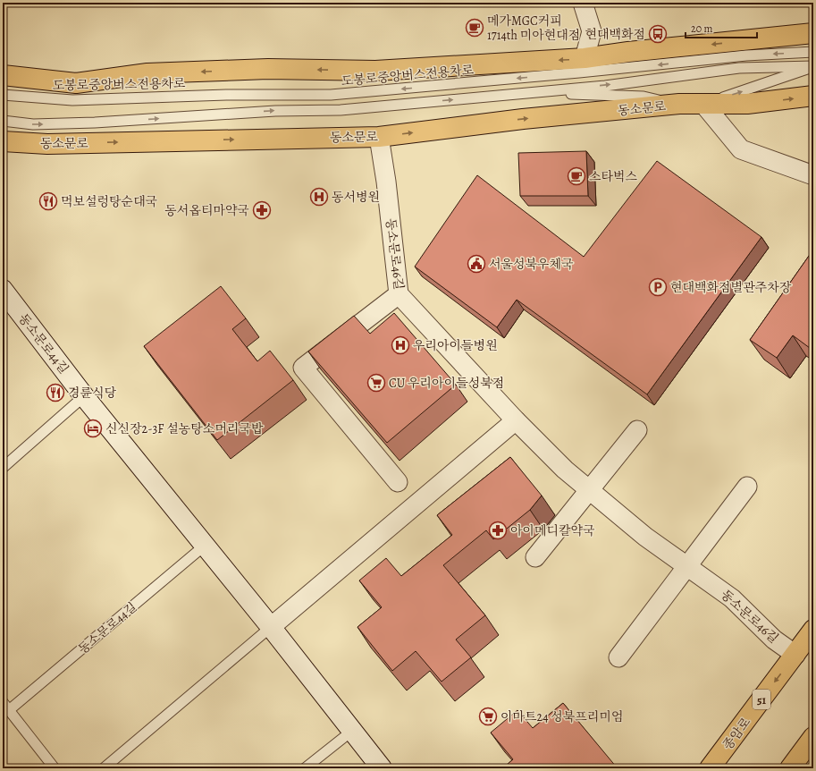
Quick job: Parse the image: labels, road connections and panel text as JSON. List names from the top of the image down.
{
  "streets": {
    "main road": ["동소문로", "51", "종암로"],
    "street": ["동소문로46길", "동소문로44길"],
    "lane": ["도봉로중앙버스전용차로"]
  },
  "crossings": [
    ["동소문로", "동소문로46길"],
    ["동소문로46길", "종암로"]
  ],
  "one_way": ["종암로"],
  "places": {
    "cafe": ["메가MGC커피 1714th 미아현대점", "스타벅스"],
    "bus stop": ["현대백화점"],
    "hospital": ["동서병원", "우리아이들병원"],
    "restaurant": ["먹보설렁탕순대국", "경륜식당"],
    "pharmacy": ["동서옵티마약국", "아이메디칼약국"],
    "public building": ["서울성북우체국"],
    "parking": ["현대백화점별관주차장"],
    "supermarket": ["CU 우리아이들성북점", "이마트24 성북프리미엄"],
    "hotel": ["신신장2-3F 설농탕소머리국밥"]
  },
  "scale_bar": "20 m"
}
